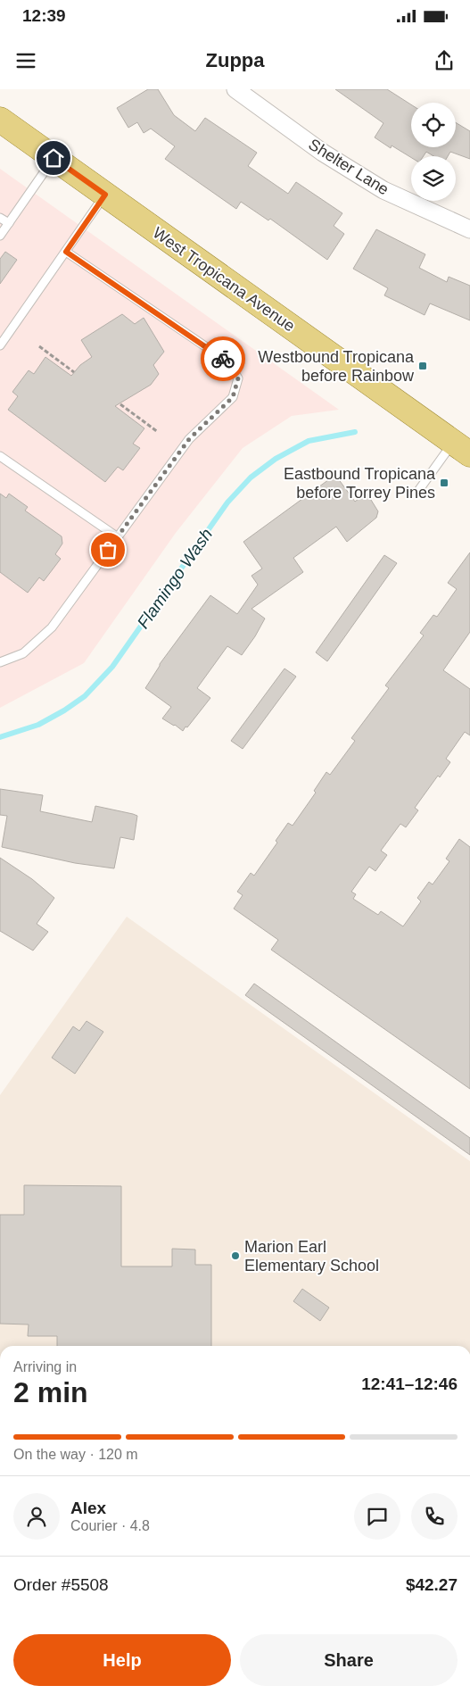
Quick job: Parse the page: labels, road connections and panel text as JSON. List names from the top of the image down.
{
  "streets": {
    "main road": ["West Tropicana Avenue"],
    "street": ["Shelter Lane"]
  },
  "water": ["Flamingo Wash"],
  "places": {
    "transit": ["Westbound Tropicana before Rainbow", "Eastbound Tropicana before Torrey Pines"],
    "other": ["Marion Earl Elementary School"]
  },
  "page": {
    "status": "12:39",
    "header": "Zuppa",
    "heading": ["2 min", "Arriving in", "12:41–12:46"],
    "panel": [
      "Alex",
      "Courier · 4.8",
      "Order #5508",
      "$42.27"
    ],
    "bar": "On the way · 120 m",
    "buttons": ["Help", "Share"]
  }
}
